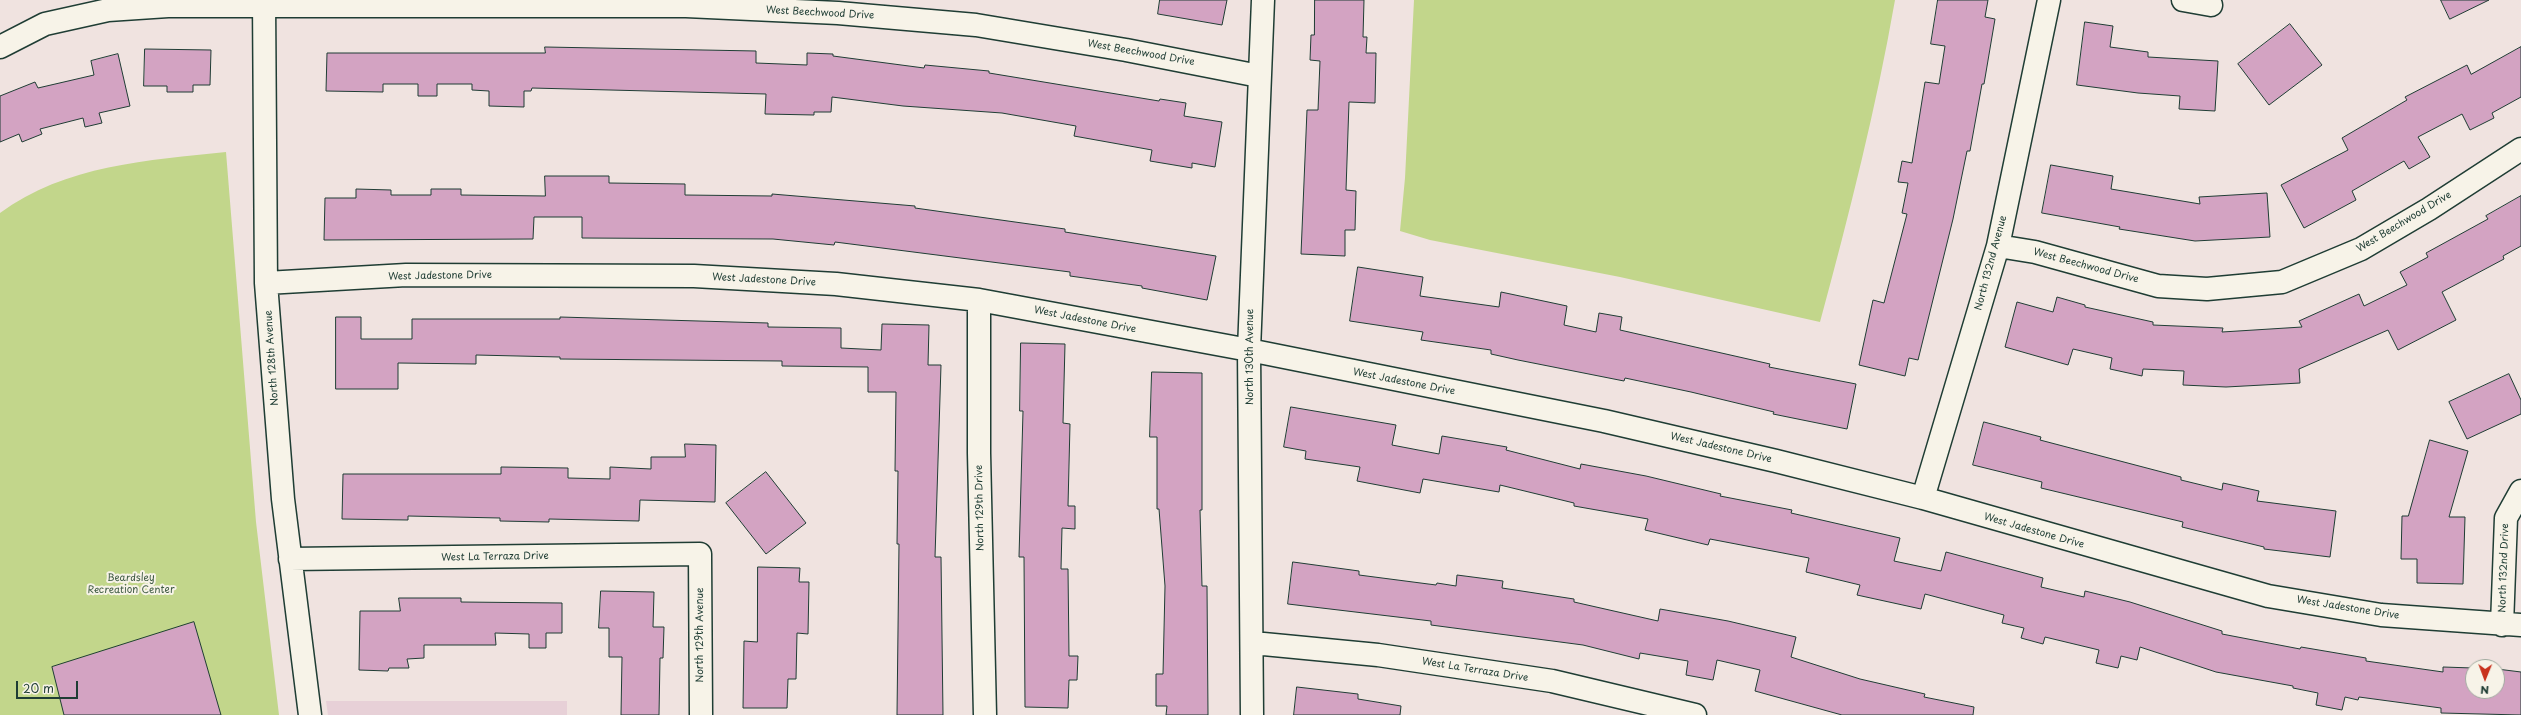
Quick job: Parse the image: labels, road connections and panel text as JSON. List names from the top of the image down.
{
  "streets": {
    "street": [
      "West Beechwood Drive",
      "North 132nd Avenue",
      "West Jadestone Drive",
      "North 130th Avenue",
      "North 128th Avenue",
      "North 129th Drive",
      "West La Terraza Drive",
      "North 132nd Drive",
      "North 129th Avenue"
    ]
  },
  "crossings": [
    ["West Beechwood Drive", "North 132nd Avenue"],
    ["West Beechwood Drive", "North 130th Avenue"],
    ["West Beechwood Drive", "North 128th Avenue"],
    ["North 132nd Avenue", "West Jadestone Drive"],
    ["West Jadestone Drive", "North 130th Avenue"],
    ["West Jadestone Drive", "North 128th Avenue"],
    ["West Jadestone Drive", "North 129th Drive"],
    ["West Jadestone Drive", "North 132nd Drive"],
    ["North 130th Avenue", "West La Terraza Drive"],
    ["North 128th Avenue", "West La Terraza Drive"],
    ["West La Terraza Drive", "North 129th Avenue"]
  ],
  "parks": ["Beardsley Recreation Center"],
  "scale_bar": "20 m",
  "north": "bottom"
}
